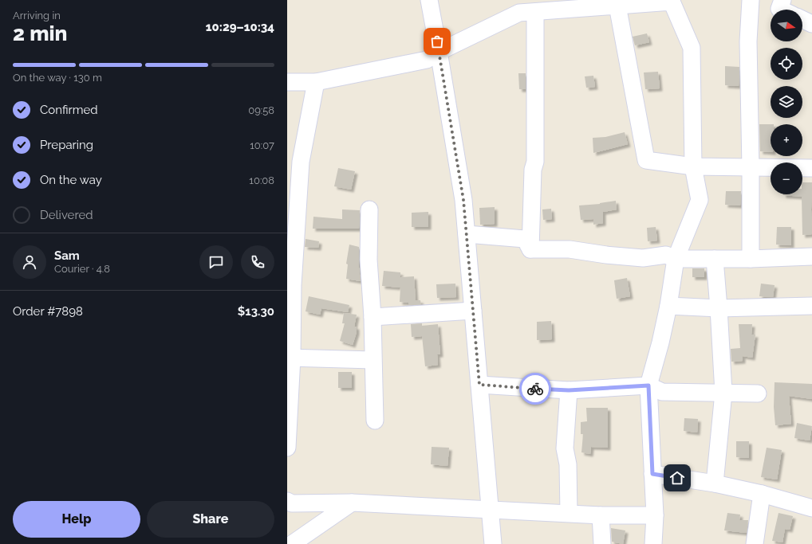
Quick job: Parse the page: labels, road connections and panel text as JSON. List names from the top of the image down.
{
  "north": "right",
  "page": {
    "heading": ["2 min", "Arriving in", "10:29–10:34"],
    "panel": [
      "Sam",
      "Courier · 4.8",
      "Order #7898",
      "$13.30"
    ],
    "map_buttons": ["+", "−"],
    "bar": "On the way · 130 m",
    "list": [
      ["Confirmed", "09:58"],
      ["Preparing", "10:07"],
      ["On the way", "10:08"],
      "Delivered"
    ],
    "buttons": ["Help", "Share"]
  }
}
